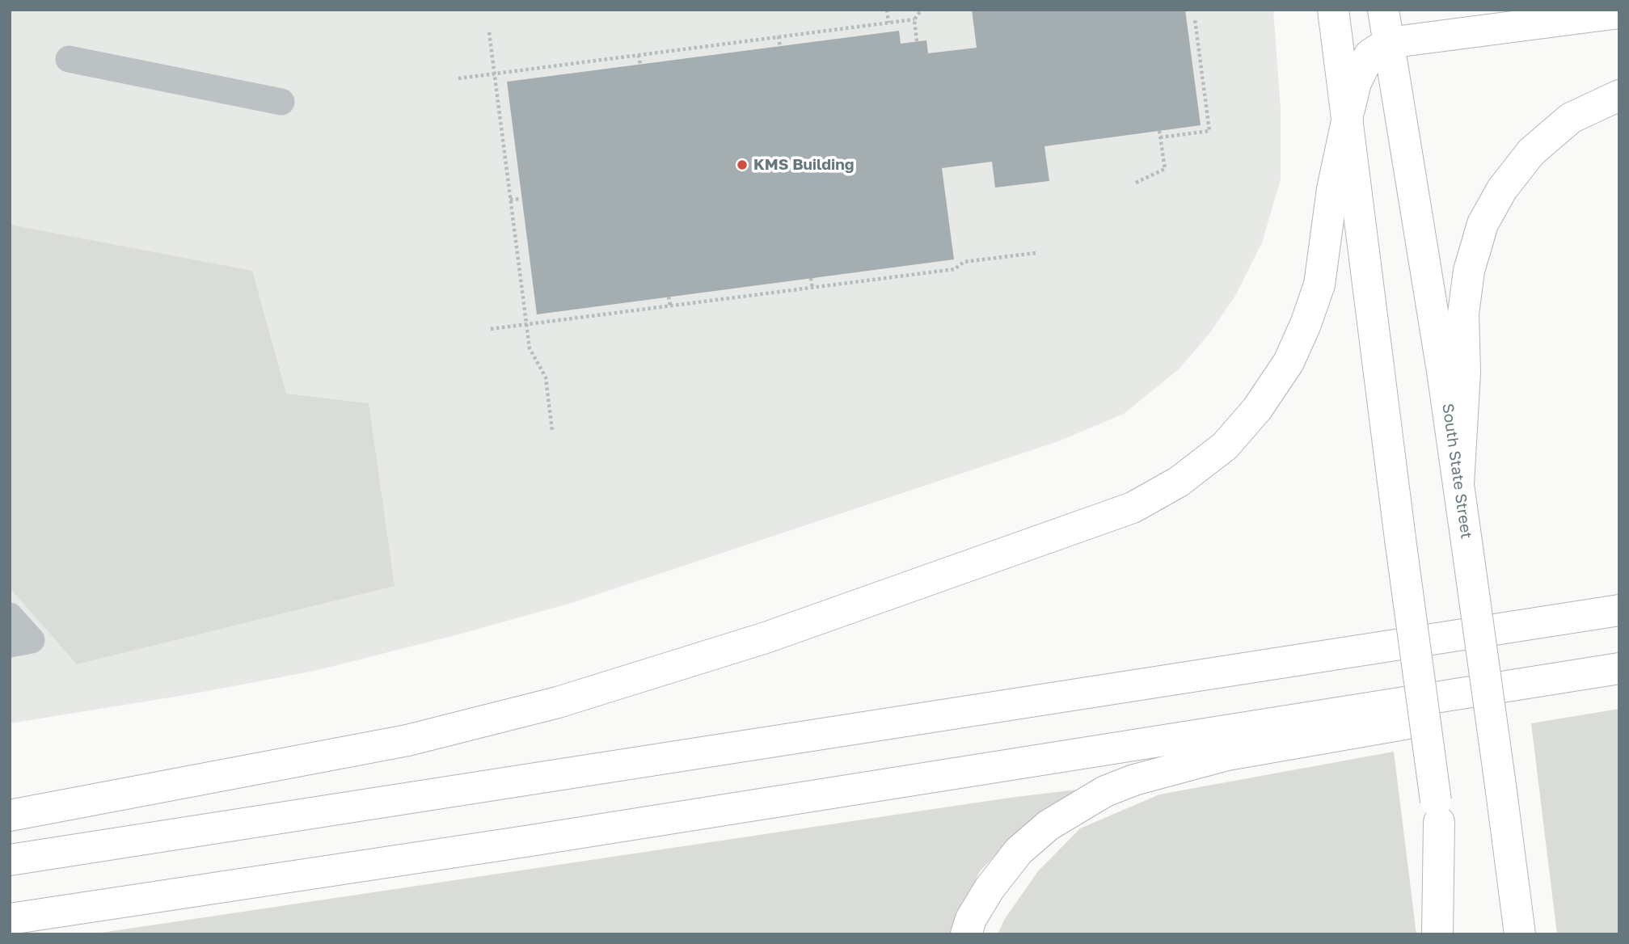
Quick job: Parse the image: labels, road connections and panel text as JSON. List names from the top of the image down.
{
  "streets": {
    "main road": ["South State Street"]
  },
  "places": ["KMS Building"]
}
